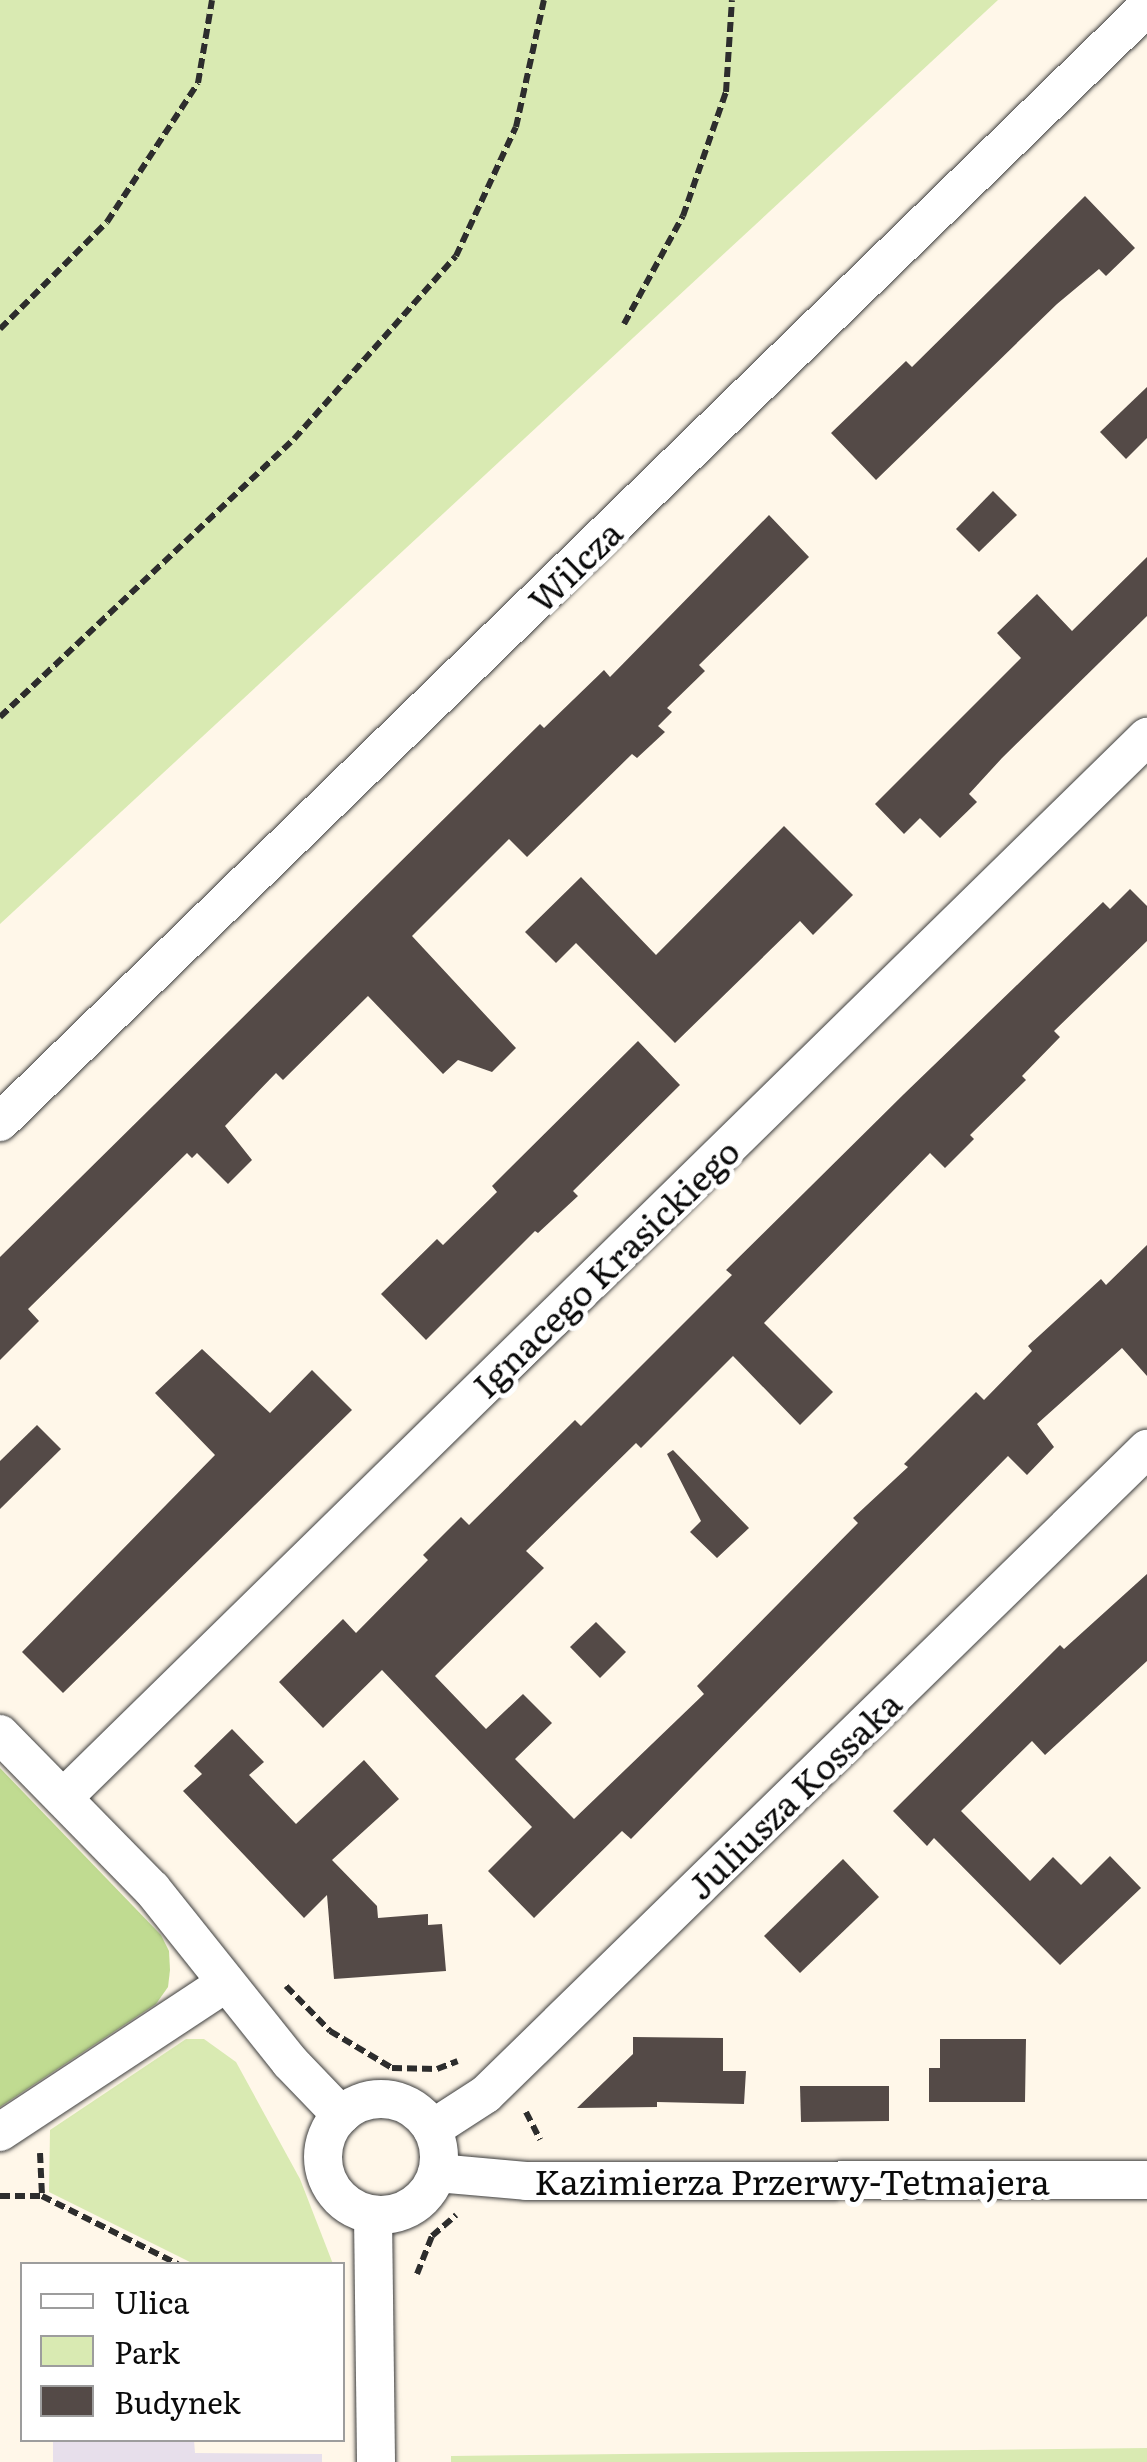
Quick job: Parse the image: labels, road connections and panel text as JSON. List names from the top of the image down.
{
  "streets": {
    "street": [
      "Wilcza",
      "Ignacego Krasickiego",
      "Juliusza Kossaka",
      "Kazimierza Przerwy-Tetmajera"
    ]
  },
  "crossings": [
    ["Juliusza Kossaka", "Kazimierza Przerwy-Tetmajera"]
  ],
  "legend": ["Ulica", "Park", "Budynek"]
}
